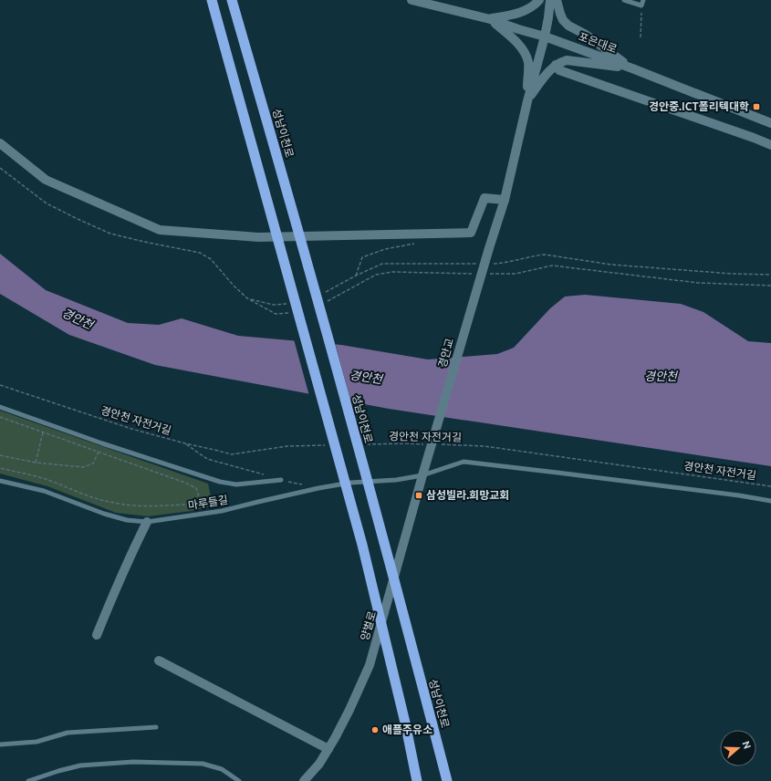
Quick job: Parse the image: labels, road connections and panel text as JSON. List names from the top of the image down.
{
  "streets": {
    "highway": ["성남이천로"],
    "street": ["포은대로", "경안교", "양벌로"],
    "lane": ["마루들길"],
    "path": ["경안천 자전거길"]
  },
  "crossings": [
    ["경안교", "양벌로"],
    ["마루들길", "양벌로"]
  ],
  "water": ["경안천"],
  "places": {
    "transit": ["경안중.ICT폴리텍대학", "삼성빌라.희망교회"],
    "other": ["애플주유소"]
  },
  "north": "right"
}
